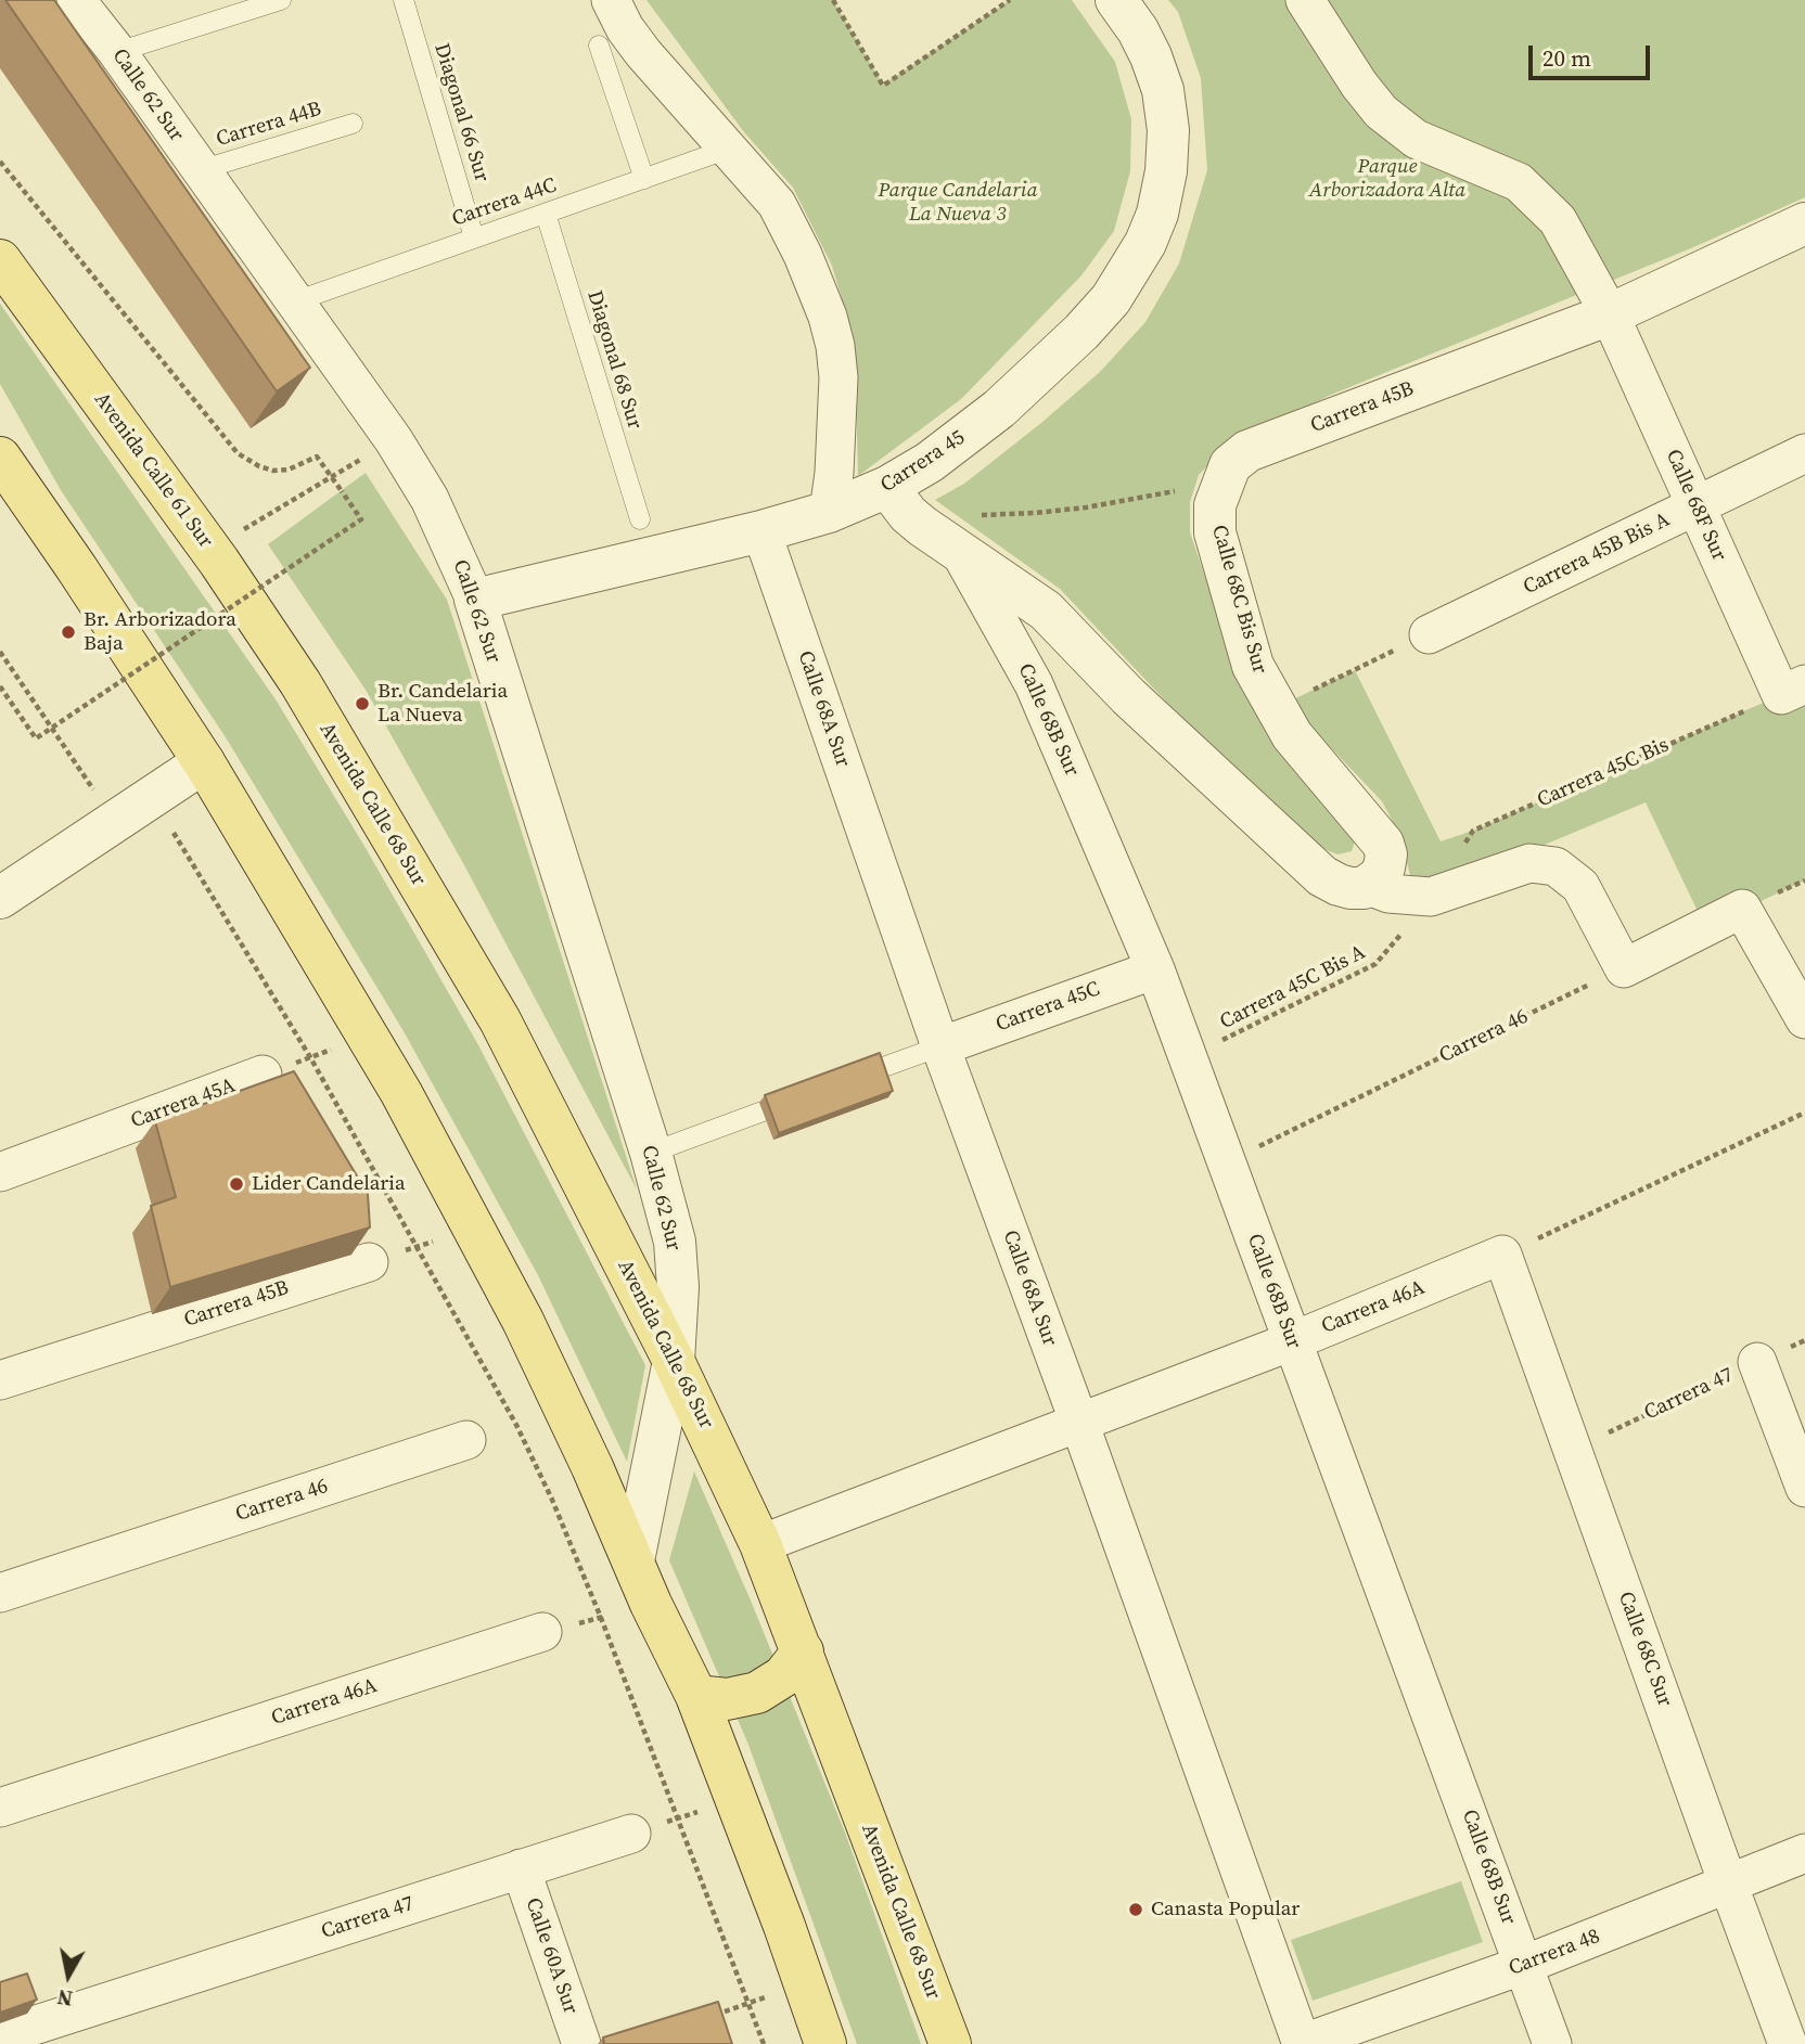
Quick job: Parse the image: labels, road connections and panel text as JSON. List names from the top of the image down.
{
  "streets": {
    "main road": ["Avenida Calle 61 Sur", "Avenida Calle 68 Sur"],
    "street": [
      "Calle 62 Sur",
      "Carrera 45B",
      "Carrera 45",
      "Calle 68F Sur",
      "Carrera 45B Bis A",
      "Calle 68C Bis Sur",
      "Calle 68A Sur",
      "Calle 68B Sur",
      "Carrera 45C",
      "Carrera 46",
      "Carrera 45A",
      "Carrera 46A",
      "Carrera 47",
      "Calle 68C Sur",
      "Carrera 48",
      "Calle 60A Sur"
    ],
    "lane": [
      "Diagonal 66 Sur",
      "Carrera 44B",
      "Carrera 44C",
      "Diagonal 68 Sur"
    ],
    "path": ["Carrera 45C Bis", "Carrera 45C Bis A"]
  },
  "crossings": [
    ["Calle 62 Sur", "Carrera 44B"],
    ["Calle 62 Sur", "Carrera 44C"],
    ["Calle 62 Sur", "Carrera 45"],
    ["Calle 62 Sur", "Avenida Calle 68 Sur"],
    ["Diagonal 66 Sur", "Carrera 44C"],
    ["Carrera 44C", "Diagonal 68 Sur"],
    ["Carrera 45B", "Calle 68F Sur"],
    ["Carrera 45B", "Calle 68C Bis Sur"],
    ["Carrera 45", "Calle 68A Sur"],
    ["Carrera 45", "Calle 68B Sur"],
    ["Avenida Calle 61 Sur", "Avenida Calle 68 Sur"],
    ["Calle 68F Sur", "Carrera 45B Bis A"],
    ["Calle 68F Sur", "Carrera 45C Bis"],
    ["Calle 68C Bis Sur", "Calle 68B Sur"],
    ["Calle 68A Sur", "Carrera 45C"],
    ["Calle 68A Sur", "Carrera 46A"],
    ["Calle 68A Sur", "Carrera 48"],
    ["Calle 68B Sur", "Carrera 45C Bis A"],
    ["Calle 68B Sur", "Carrera 45C"],
    ["Calle 68B Sur", "Carrera 46"],
    ["Calle 68B Sur", "Carrera 46A"],
    ["Calle 68B Sur", "Carrera 48"],
    ["Avenida Calle 68 Sur", "Carrera 46A"],
    ["Carrera 46A", "Calle 68C Sur"],
    ["Carrera 47", "Calle 68C Sur"],
    ["Carrera 47", "Calle 60A Sur"],
    ["Calle 68C Sur", "Carrera 48"]
  ],
  "parks": ["Parque Arborizadora Alta", "Parque Candelaria La Nueva 3"],
  "places": [
    "Br. Arborizadora Baja",
    "Br. Candelaria La Nueva",
    "Lider Candelaria",
    "Canasta Popular"
  ],
  "scale_bar": "20 m",
  "north": "bottom"
}
